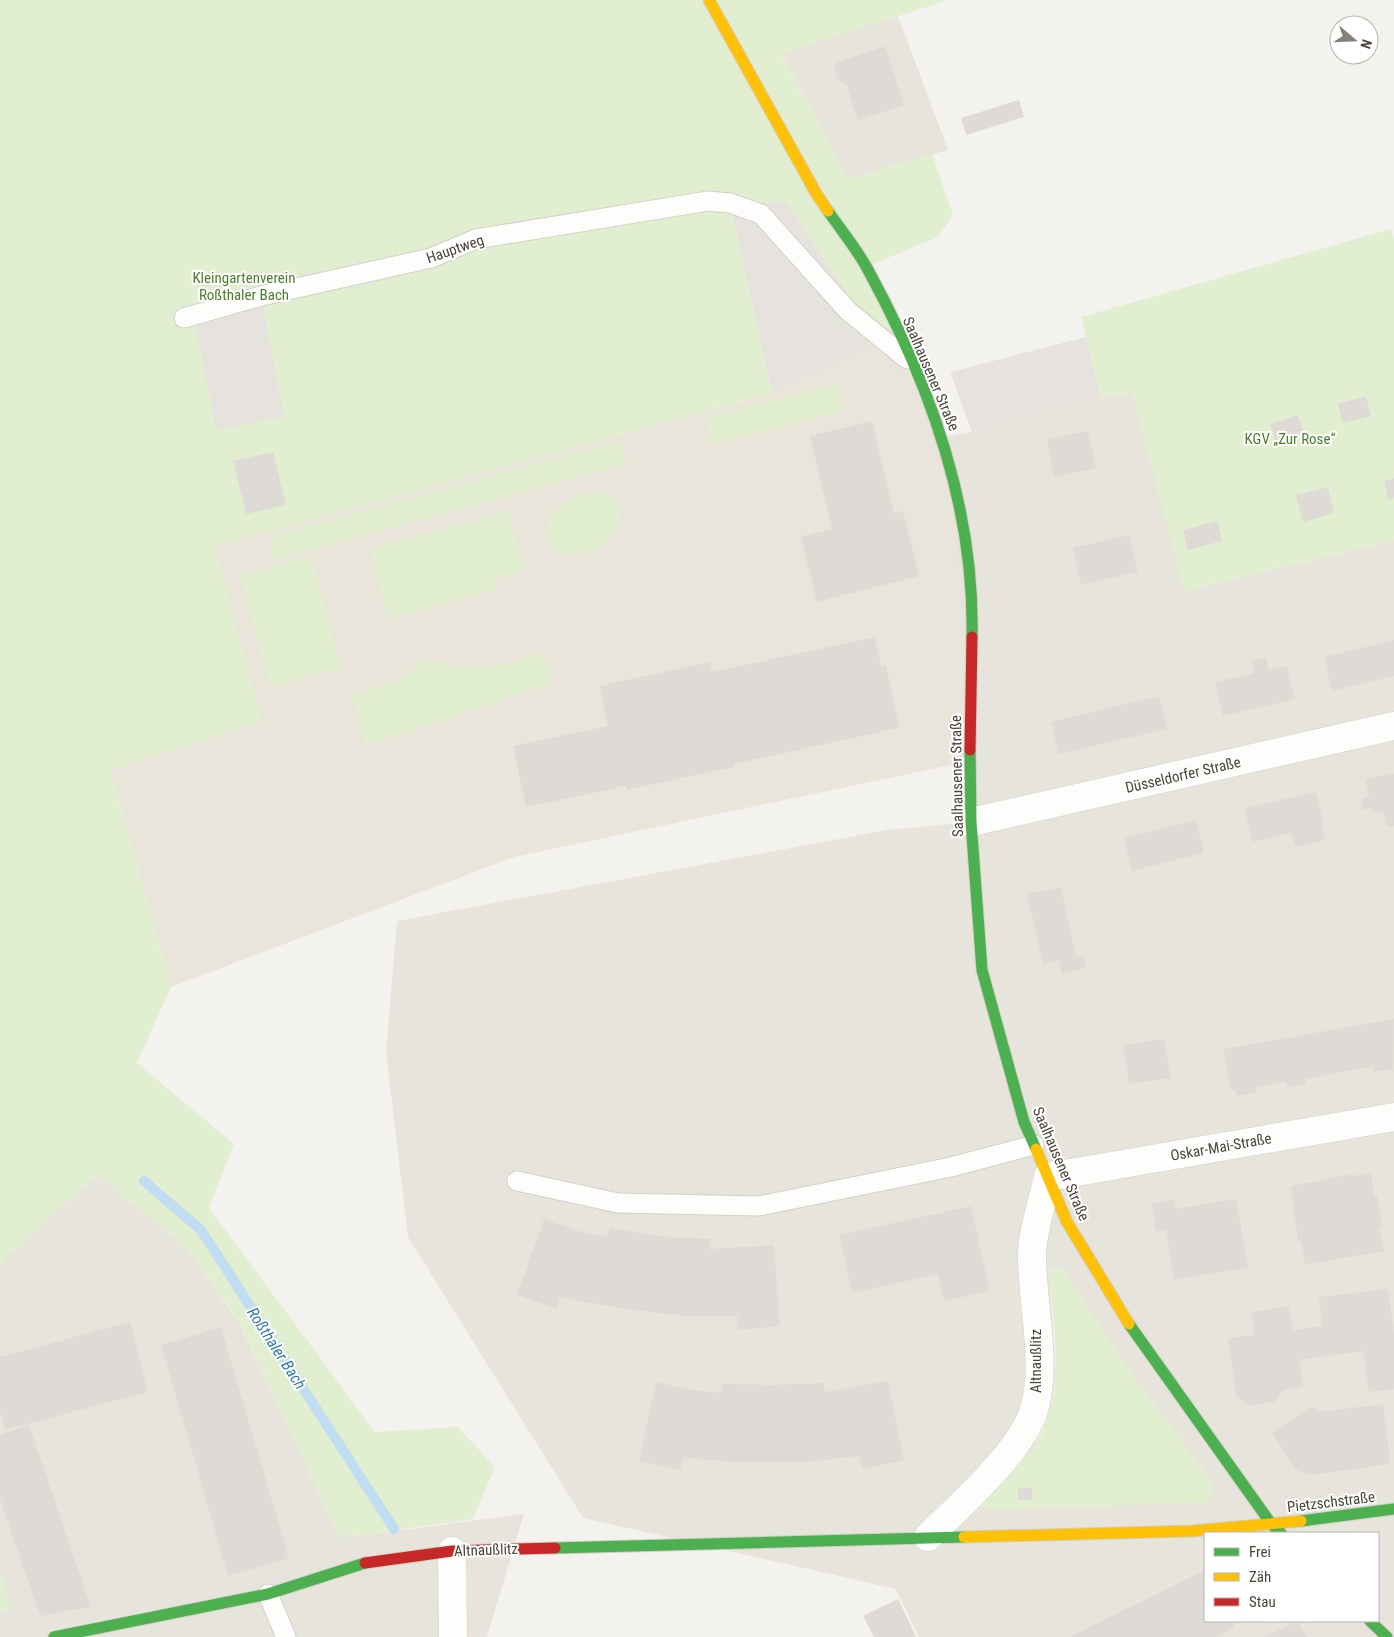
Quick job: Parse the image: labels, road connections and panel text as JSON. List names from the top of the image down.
{
  "streets": {
    "street": [
      "Saalhausener Straße",
      "Düsseldorfer Straße",
      "Oskar-Mai-Straße",
      "Altnaußlitz",
      "Pietzschstraße"
    ],
    "lane": ["Hauptweg"]
  },
  "crossings": [
    ["Hauptweg", "Saalhausener Straße"],
    ["Saalhausener Straße", "Düsseldorfer Straße"],
    ["Saalhausener Straße", "Oskar-Mai-Straße"],
    ["Saalhausener Straße", "Altnaußlitz"],
    ["Saalhausener Straße", "Pietzschstraße"],
    ["Oskar-Mai-Straße", "Altnaußlitz"],
    ["Altnaußlitz", "Pietzschstraße"]
  ],
  "water": ["Roßthaler Bach"],
  "parks": ["Kleingartenverein Roßthaler Bach", "KGV „Zur Rose“"],
  "legend": ["Frei", "Zäh", "Stau"],
  "north": "right"
}
